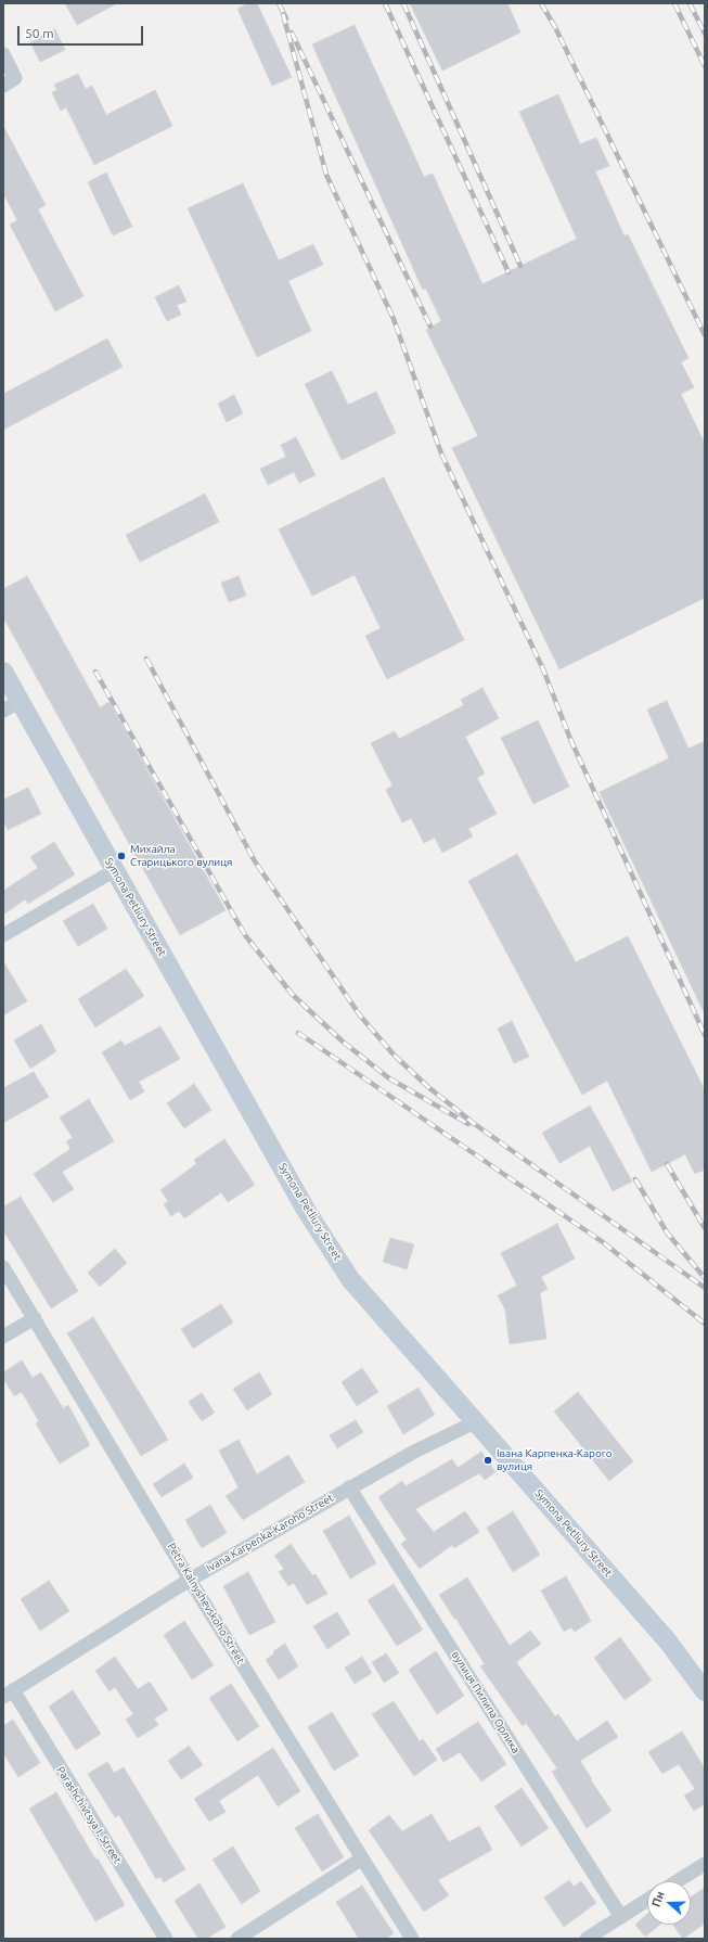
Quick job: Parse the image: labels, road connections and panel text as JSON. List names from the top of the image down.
{
  "streets": {
    "main road": ["Symona Petliury Street"],
    "street": [
      "Ivana Karpenka-Karoho Street",
      "Petra Kalnyshevskoho Street",
      "вулиця Пилипа Орлика",
      "Parashchivtsya I. Street"
    ]
  },
  "crossings": [
    ["Symona Petliury Street", "Ivana Karpenka-Karoho Street"],
    ["Ivana Karpenka-Karoho Street", "Petra Kalnyshevskoho Street"],
    ["Ivana Karpenka-Karoho Street", "вулиця Пилипа Орлика"],
    ["Ivana Karpenka-Karoho Street", "Parashchivtsya I. Street"]
  ],
  "places": ["Михайла Старицького вулиця", "Івана Карпенка-Карого вулиця"],
  "scale_bar": "50 m",
  "north": "left"
}
